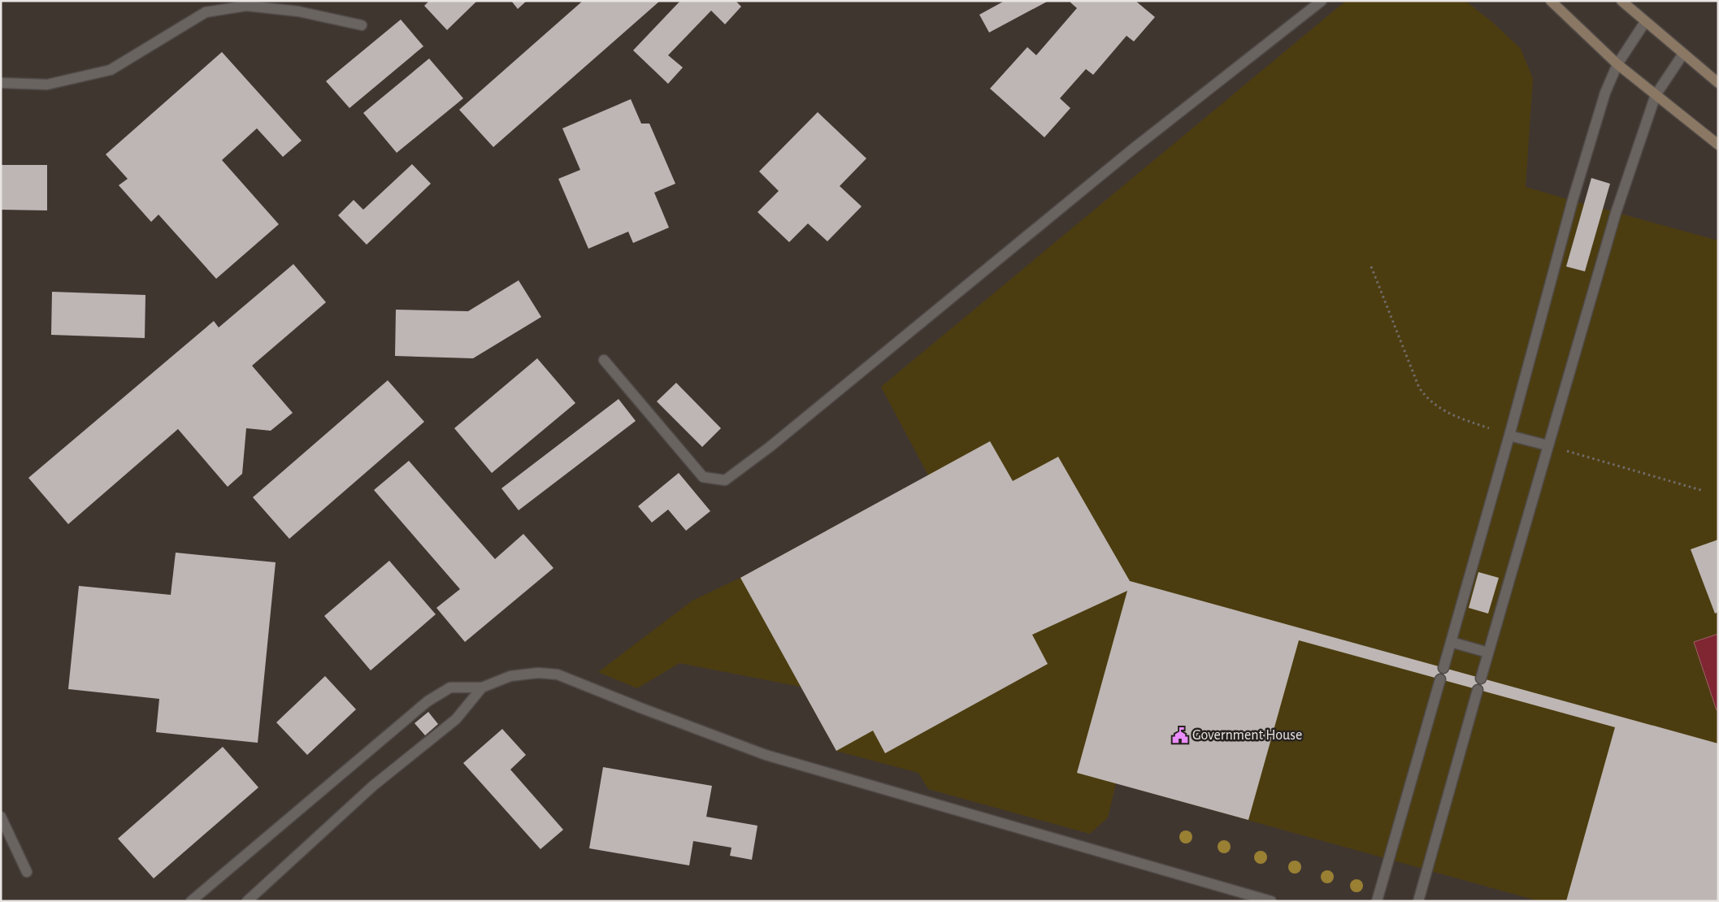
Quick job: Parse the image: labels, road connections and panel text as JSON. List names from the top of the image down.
{
  "places": {
    "public building": ["Government House"]
  }
}
